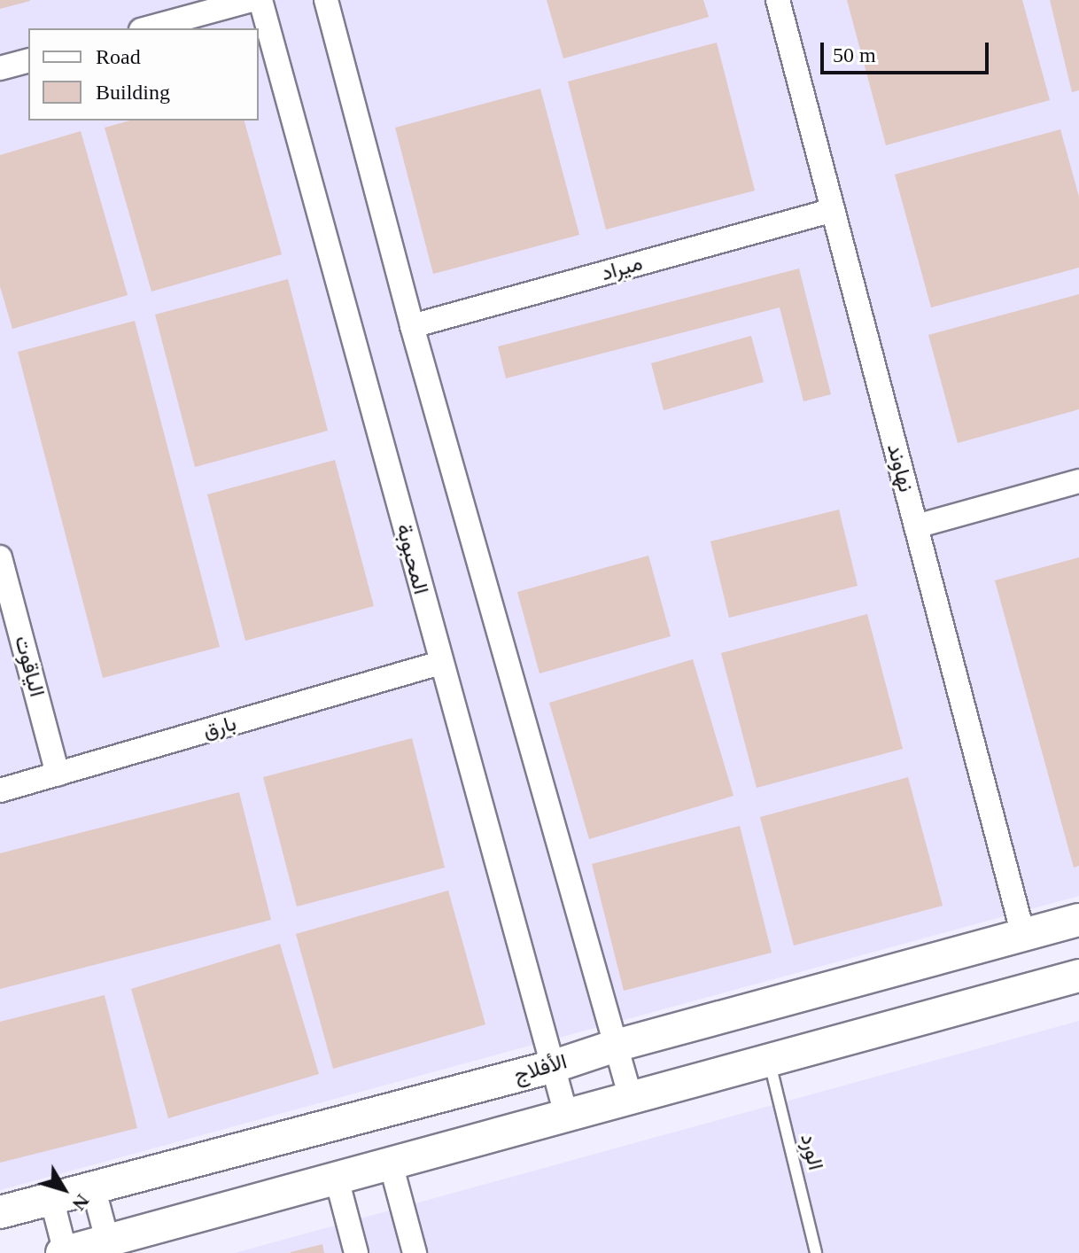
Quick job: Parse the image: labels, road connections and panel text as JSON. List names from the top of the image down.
{
  "streets": {
    "street": [
      "ميراد",
      "نهاوند",
      "المحبوبة",
      "الياقوت",
      "بارق",
      "الأفلاج"
    ],
    "lane": ["الورد"]
  },
  "crossings": [
    ["ميراد", "نهاوند"],
    ["نهاوند", "الأفلاج"],
    ["المحبوبة", "بارق"],
    ["المحبوبة", "الأفلاج"],
    ["الياقوت", "بارق"]
  ],
  "legend": ["Road", "Building"],
  "scale_bar": "50 m",
  "north": "bottom right"
}
